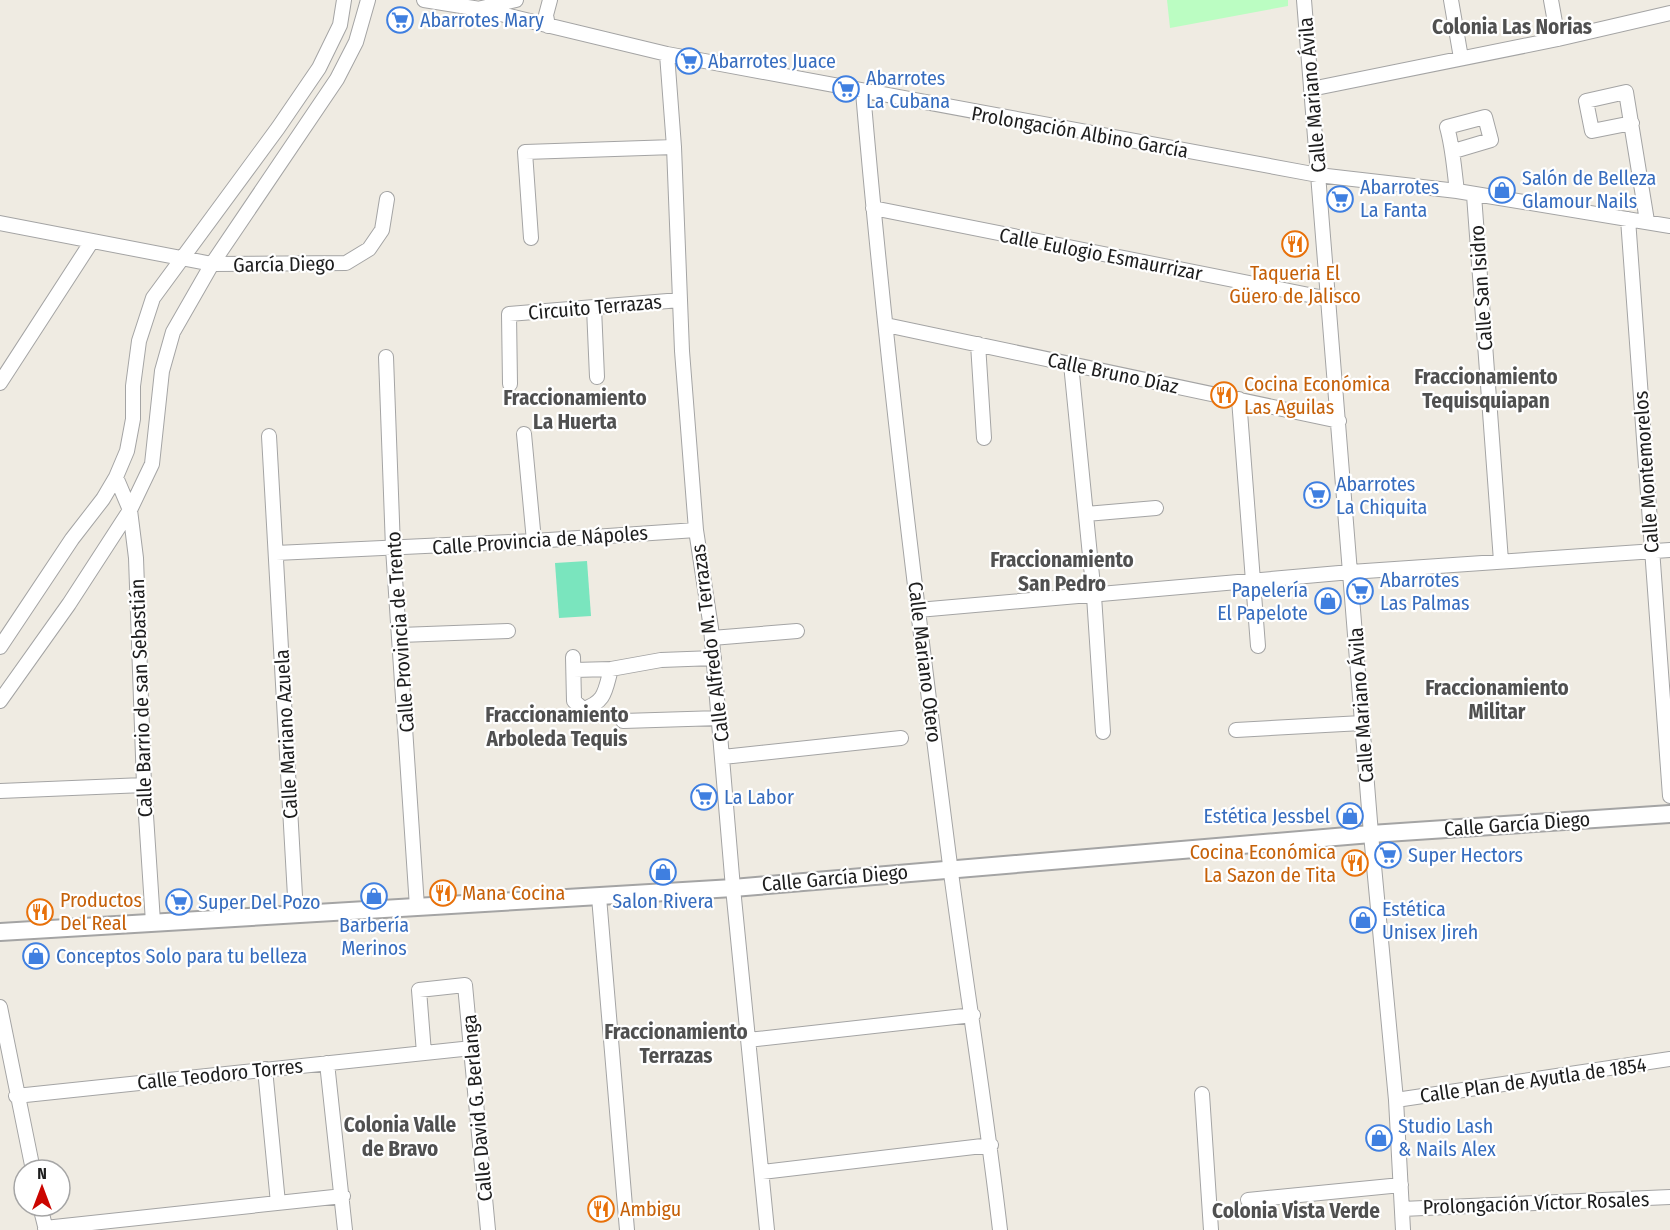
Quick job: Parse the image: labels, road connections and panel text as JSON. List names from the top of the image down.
{
  "streets": {
    "street": [
      "Calle Mariano Ávila",
      "Prolongación Albino García",
      "Calle Eulogio Esmaurrizar",
      "García Diego",
      "Calle San Isidro",
      "Circuito Terrazas",
      "Calle Bruno Díaz",
      "Calle Montemorelos",
      "Calle Provincia de Nápoles",
      "Calle Provincia de Trento",
      "Calle Alfredo M. Terrazas",
      "Calle Mariano Otero",
      "Calle Barrio de san Sebastián",
      "Calle Mariano Azuela",
      "Calle García Diego",
      "Calle Teodoro Torres",
      "Calle Plan de Ayutla de 1854",
      "Calle David G. Berlanga",
      "Prolongación Víctor Rosales"
    ]
  },
  "crossings": [
    ["Calle Mariano Ávila", "Prolongación Albino García"],
    ["Calle Mariano Ávila", "Calle Eulogio Esmaurrizar"],
    ["Calle Mariano Ávila", "Calle Bruno Díaz"],
    ["Calle Mariano Ávila", "Calle García Diego"],
    ["Calle Mariano Ávila", "Calle Plan de Ayutla de 1854"],
    ["Calle Mariano Ávila", "Prolongación Víctor Rosales"],
    ["Prolongación Albino García", "Calle San Isidro"],
    ["Prolongación Albino García", "Calle Montemorelos"],
    ["Prolongación Albino García", "Calle Alfredo M. Terrazas"],
    ["Prolongación Albino García", "Calle Mariano Otero"],
    ["Calle Eulogio Esmaurrizar", "Calle Mariano Otero"],
    ["Circuito Terrazas", "Calle Alfredo M. Terrazas"],
    ["Calle Bruno Díaz", "Calle Mariano Otero"],
    ["Calle Provincia de Nápoles", "Calle Provincia de Trento"],
    ["Calle Provincia de Nápoles", "Calle Alfredo M. Terrazas"],
    ["Calle Provincia de Nápoles", "Calle Mariano Azuela"],
    ["Calle Provincia de Trento", "Calle García Diego"],
    ["Calle Alfredo M. Terrazas", "Calle García Diego"],
    ["Calle Mariano Otero", "Calle García Diego"],
    ["Calle Barrio de san Sebastián", "Calle García Diego"],
    ["Calle Mariano Azuela", "Calle García Diego"],
    ["Calle Teodoro Torres", "Calle David G. Berlanga"]
  ],
  "districts": [
    "Colonia Las Norias",
    "Fraccionamiento Tequisquiapan",
    "Fraccionamiento La Huerta",
    "Fraccionamiento San Pedro",
    "Fraccionamiento Militar",
    "Fraccionamiento Arboleda Tequis",
    "Fraccionamiento Terrazas",
    "Colonia Valle de Bravo",
    "Colonia Vista Verde"
  ],
  "places": {
    "supermarket": [
      "Abarrotes Mary",
      "Abarrotes Juace",
      "Abarrotes La Cubana",
      "Abarrotes La Fanta",
      "Abarrotes La Chiquita",
      "Abarrotes Las Palmas",
      "La Labor",
      "Super Hectors",
      "Super Del Pozo"
    ],
    "shop": [
      "Salón de Belleza Glamour Nails",
      "Papelería El Papelote",
      "Estética Jessbel",
      "Salon Rivera",
      "Barbería Merinos",
      "Estética Unisex Jireh",
      "Conceptos Solo para tu belleza",
      "Studio Lash & Nails Alex"
    ],
    "restaurant": [
      "Taqueria El Güero de Jalisco",
      "Cocina Económica Las Aguilas",
      "Cocina Económica La Sazon de Tita",
      "Mana Cocina",
      "Productos Del Real",
      "Ambigu"
    ]
  },
  "north": "top"
}
